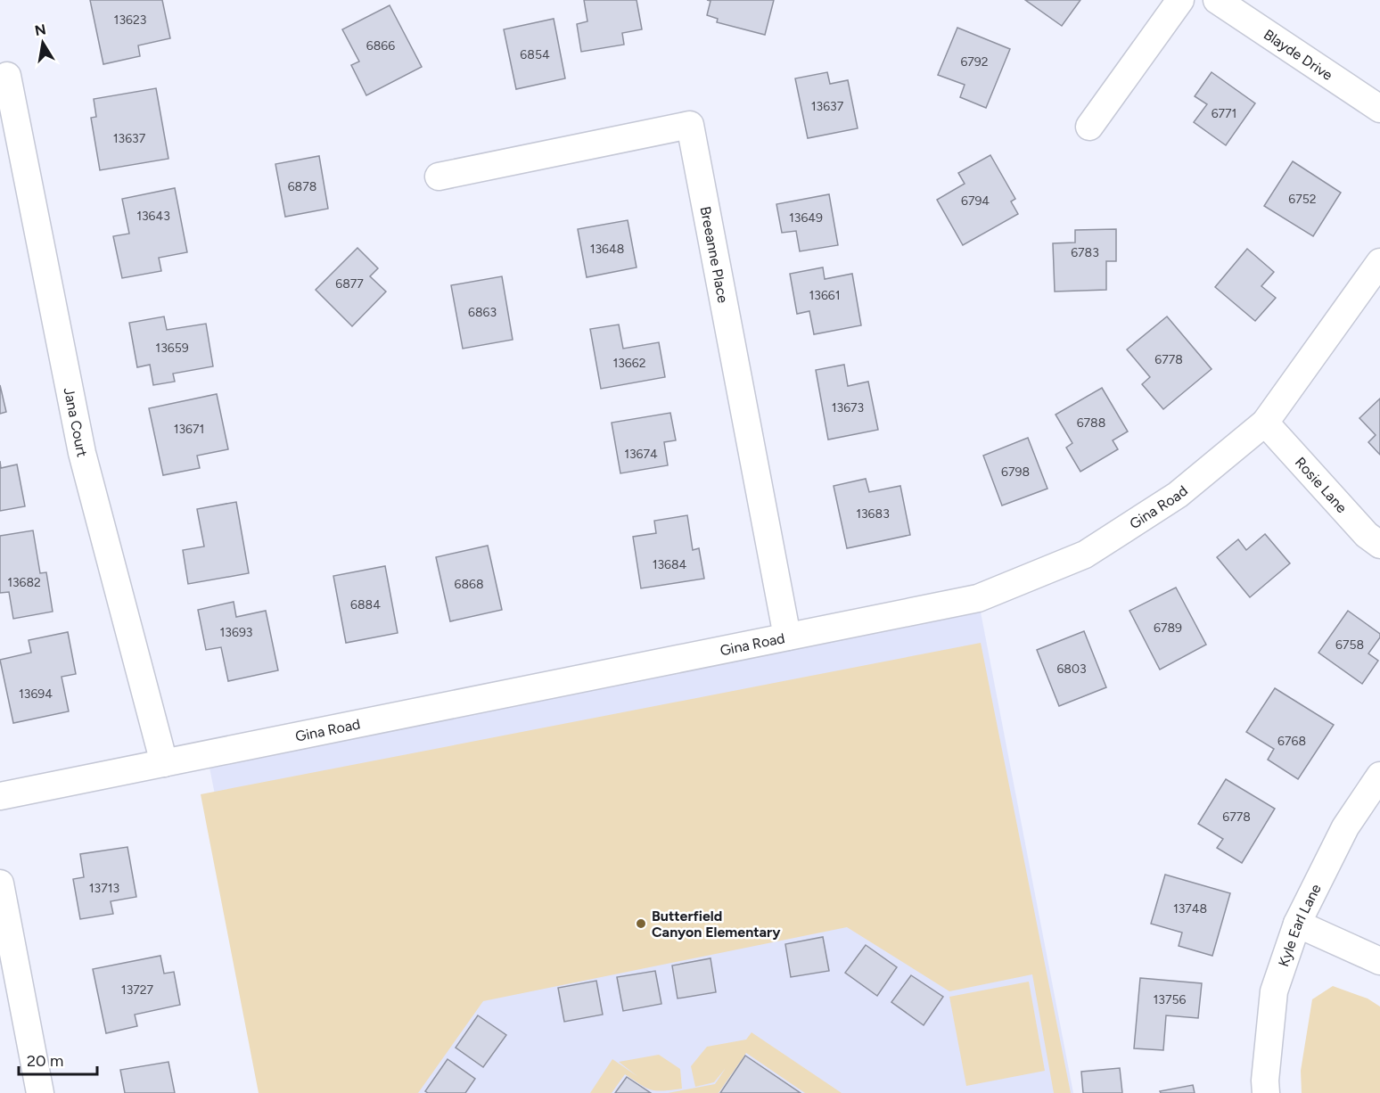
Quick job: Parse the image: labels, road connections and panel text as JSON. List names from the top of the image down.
{
  "streets": {
    "street": [
      "Blayde Drive",
      "Breeanne Place",
      "Jana Court",
      "Rosie Lane",
      "Gina Road",
      "Kyle Earl Lane"
    ]
  },
  "crossings": [
    ["Breeanne Place", "Gina Road"],
    ["Jana Court", "Gina Road"],
    ["Rosie Lane", "Gina Road"]
  ],
  "places": ["Butterfield Canyon Elementary"],
  "house_numbers": [
    "13623",
    "6866",
    "6854",
    "6792",
    "13637",
    "6771",
    "13637",
    "6878",
    "6752",
    "6794",
    "13643",
    "13649",
    "13648",
    "6783",
    "6877",
    "13661",
    "6863",
    "13659",
    "6778",
    "13662",
    "13673",
    "6788",
    "13671",
    "13674",
    "6798",
    "13683",
    "13684",
    "13682",
    "6868",
    "6884",
    "6789",
    "13693",
    "6758",
    "6803",
    "13694",
    "6768",
    "6778",
    "13713",
    "13748",
    "13727",
    "13756"
  ],
  "scale_bar": "20 m",
  "north": "top"
}
